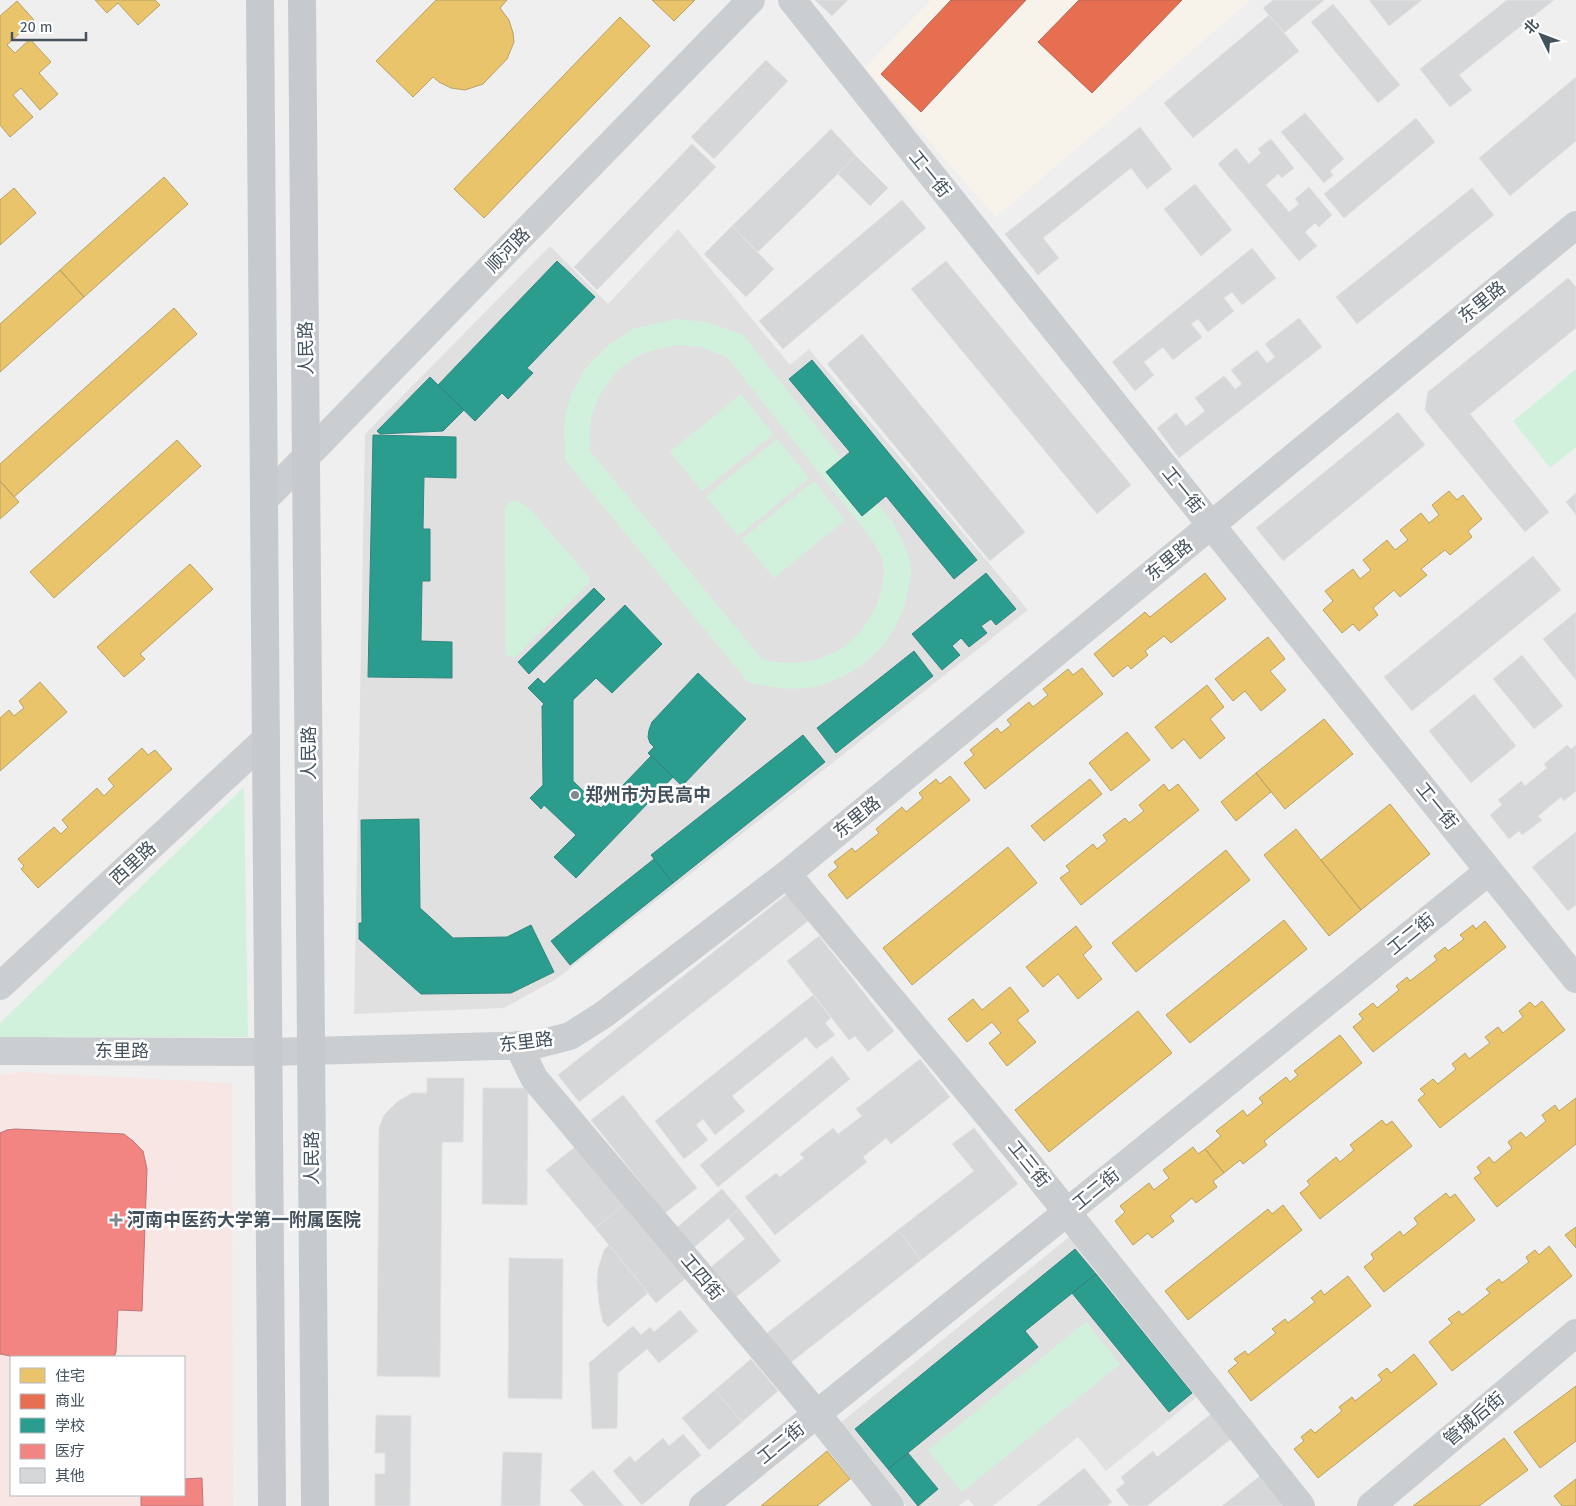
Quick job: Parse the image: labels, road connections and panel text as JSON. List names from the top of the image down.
{
  "streets": {
    "main road": ["人民路"],
    "street": [
      "工一街",
      "顺河路",
      "东里路",
      "西里路",
      "工二街",
      "工三街",
      "工四街",
      "管城后街"
    ]
  },
  "crossings": [
    ["工一街", "东里路"],
    ["工一街", "工二街"],
    ["顺河路", "人民路"],
    ["东里路", "人民路"],
    ["东里路", "工三街"],
    ["东里路", "工四街"],
    ["工二街", "工三街"],
    ["工二街", "工四街"]
  ],
  "places": {
    "other": ["郑州市为民高中"],
    "health": ["河南中医药大学第一附属医院"]
  },
  "legend": [
    "住宅",
    "商业",
    "学校",
    "医疗",
    "其他"
  ],
  "scale_bar": "20 m",
  "north": "top left"
}
